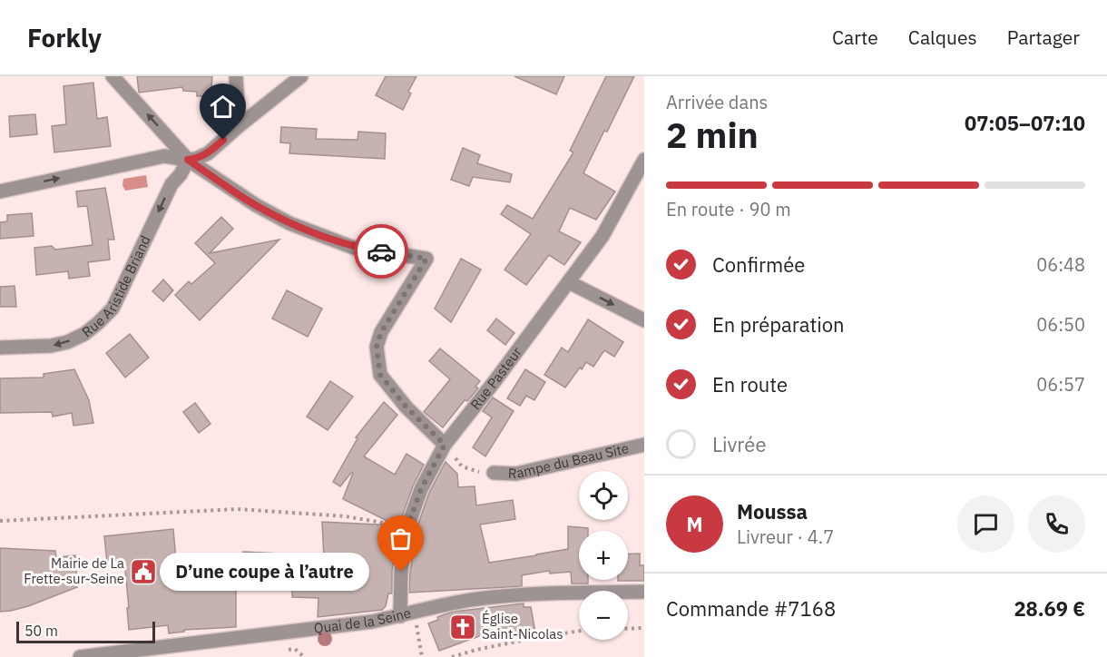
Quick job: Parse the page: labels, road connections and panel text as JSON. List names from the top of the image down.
{
  "streets": {
    "street": [
      "Rue Aristide Briand",
      "Rue Pasteur",
      "Rampe du Beau Site",
      "Quai de la Seine"
    ]
  },
  "crossings": [
    ["Rue Pasteur", "Quai de la Seine"]
  ],
  "one_way": ["Rue Aristide Briand"],
  "places": {
    "public building": ["Mairie de La Frette-sur-Seine"],
    "other": ["D’une coupe à l’autre"],
    "church": ["Église Saint-Nicolas"]
  },
  "scale_bar": "50 m",
  "page": {
    "header": "Forkly",
    "nav": ["Carte", "Calques", "Partager"],
    "heading": ["2 min", "Arrivée dans", "07:05–07:10"],
    "panel": [
      "Moussa",
      "Livreur · 4.7",
      "Commande #7168",
      "28.69 €"
    ],
    "bar": "En route · 90 m",
    "list": [
      ["Confirmée", "06:48"],
      ["En préparation", "06:50"],
      ["En route", "06:57"],
      "Livrée"
    ],
    "map_buttons": ["+", "−"],
    "round": "M",
    "bubble": "D’une coupe à l’autre",
    "scale": "50 m"
  }
}
